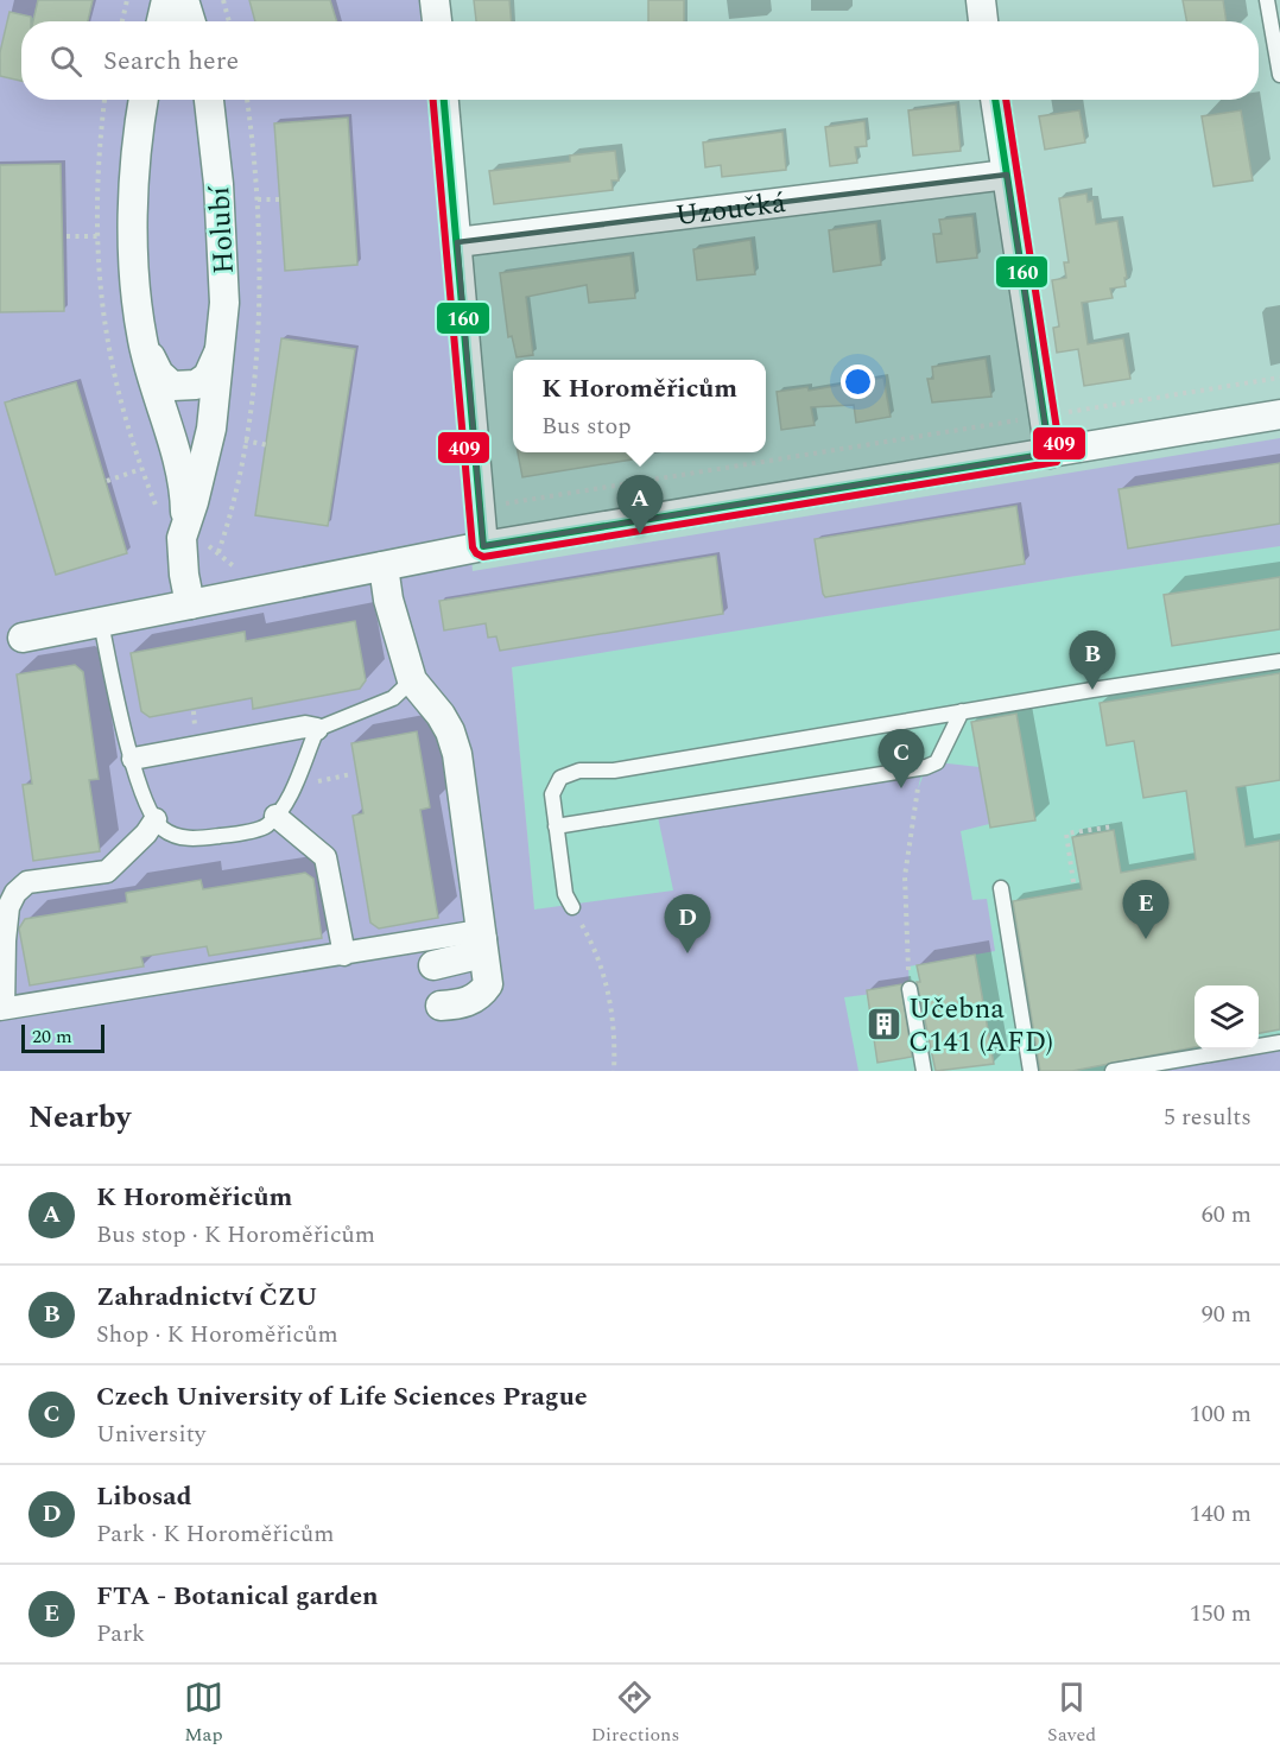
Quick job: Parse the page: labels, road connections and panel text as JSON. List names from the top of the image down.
{
  "streets": {
    "street": ["Uzoučká", "Holubí"]
  },
  "places": {
    "building": ["Učebna C141 (AFD)"]
  },
  "lines": ["transit line 160", "transit line 409"],
  "scale_bar": "20 m",
  "page": {
    "search": "Search here",
    "popup": ["K Horoměřicům", "Bus stop"],
    "pins": [
      "A",
      "B",
      "C",
      "E",
      "D"
    ],
    "scale": "20 m",
    "heading": ["Nearby", "5 results"],
    "list": [
      {
        "mark": "A",
        "name": "K Horoměřicům",
        "note": "Bus stop · K Horoměřicům",
        "value": "60 m"
      },
      {
        "mark": "B",
        "name": "Zahradnictví ČZU",
        "note": "Shop · K Horoměřicům",
        "value": "90 m"
      },
      {
        "mark": "C",
        "name": "Czech University of Life Sciences Prague",
        "note": "University",
        "value": "100 m"
      },
      {
        "mark": "D",
        "name": "Libosad",
        "note": "Park · K Horoměřicům",
        "value": "140 m"
      },
      {
        "mark": "E",
        "name": "FTA - Botanical garden",
        "note": "Park",
        "value": "150 m"
      }
    ],
    "nav": ["Map", "Directions", "Saved"]
  }
}
